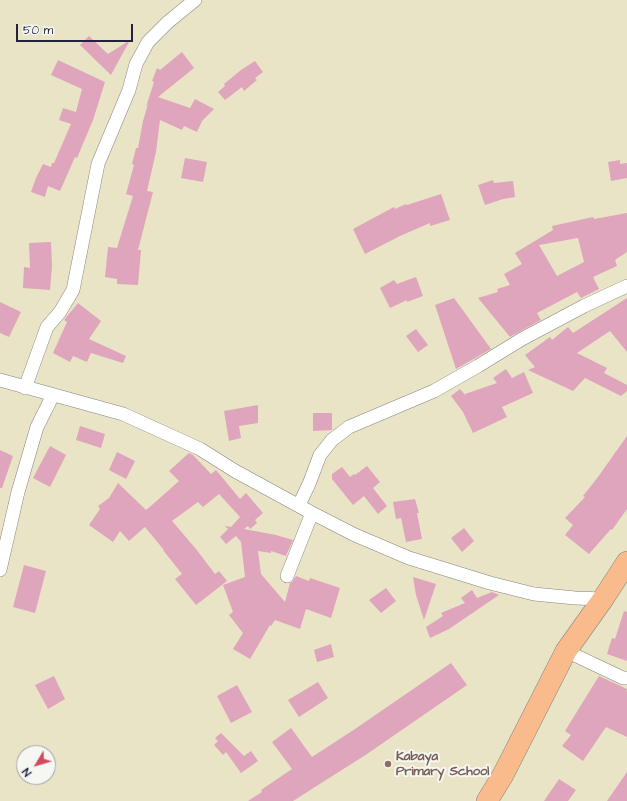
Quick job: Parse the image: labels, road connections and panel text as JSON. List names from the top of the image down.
{
  "places": ["Kabaya Primary School"],
  "scale_bar": "50 m",
  "north": "bottom left"
}
